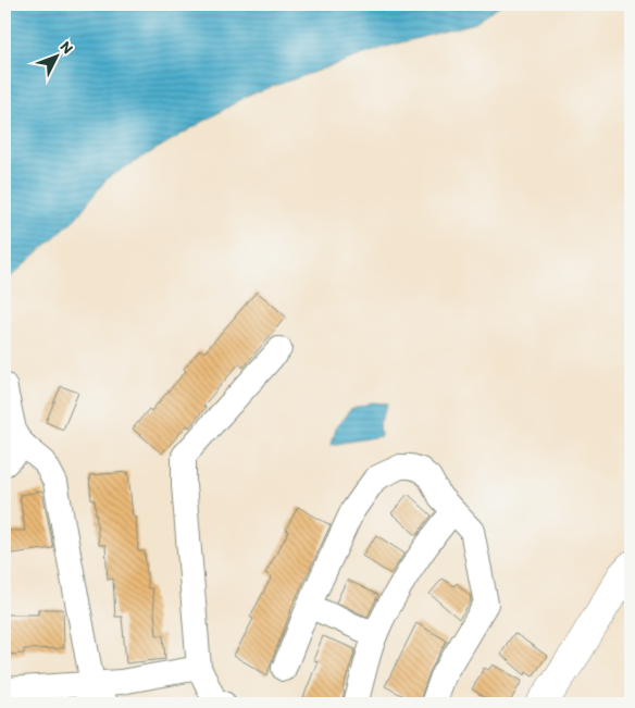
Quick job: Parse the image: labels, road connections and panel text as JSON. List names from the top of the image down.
{
  "north": "top right"
}
